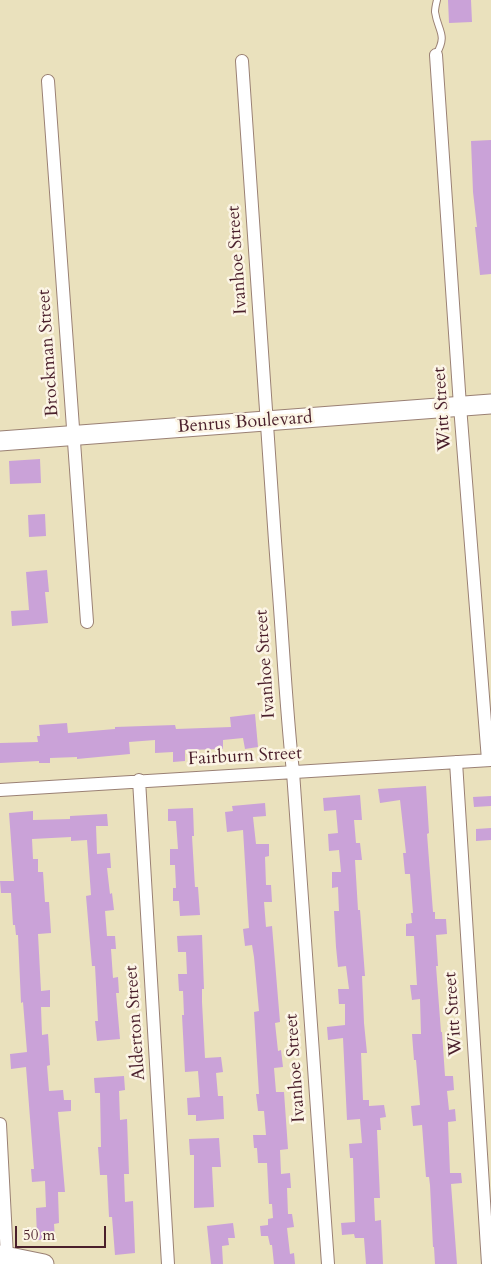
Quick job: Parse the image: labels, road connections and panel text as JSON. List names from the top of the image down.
{
  "streets": {
    "street": [
      "Ivanhoe Street",
      "Brockman Street",
      "Witt Street",
      "Benrus Boulevard",
      "Fairburn Street",
      "Alderton Street"
    ]
  },
  "crossings": [
    ["Ivanhoe Street", "Benrus Boulevard"],
    ["Ivanhoe Street", "Fairburn Street"],
    ["Brockman Street", "Benrus Boulevard"],
    ["Witt Street", "Benrus Boulevard"],
    ["Witt Street", "Fairburn Street"],
    ["Fairburn Street", "Alderton Street"]
  ],
  "scale_bar": "50 m"
}
